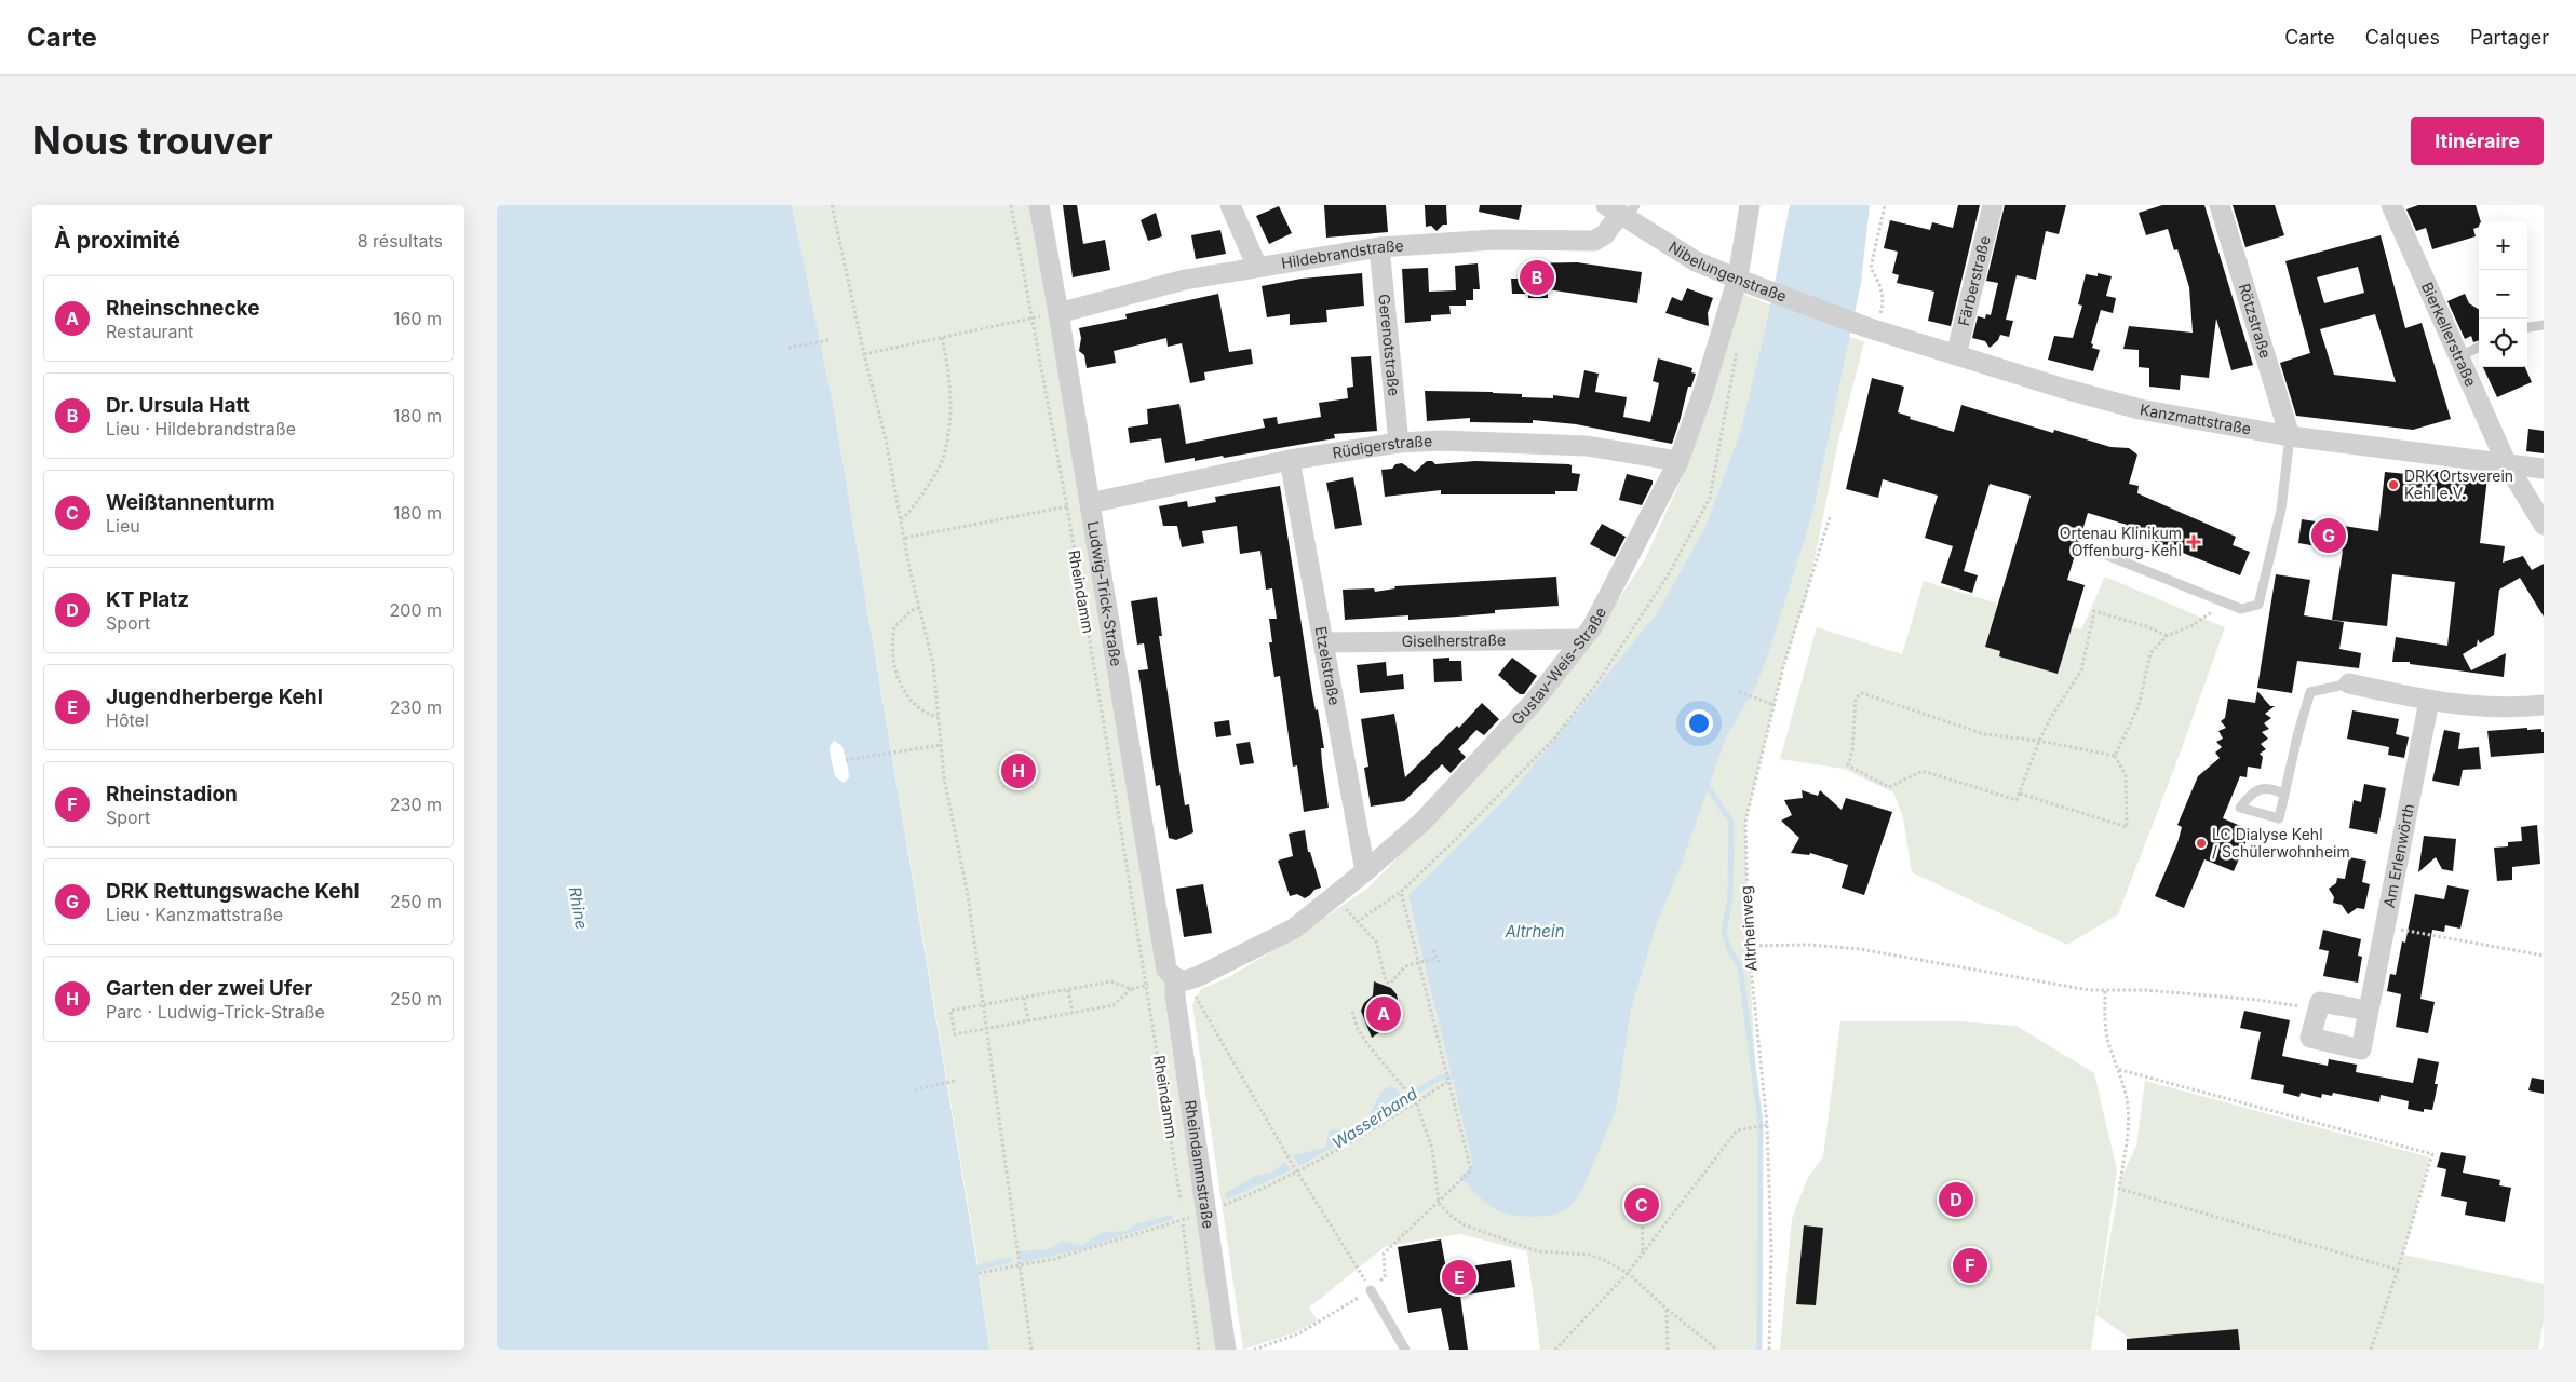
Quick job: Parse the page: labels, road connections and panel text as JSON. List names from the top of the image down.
{
  "streets": {
    "street": [
      "Hildebrandstraße",
      "Nibelungenstraße",
      "Färberstraße",
      "Rötzstraße",
      "Bierkellerstraße",
      "Gerenotstraße",
      "Kanzmattstraße",
      "Rüdigerstraße",
      "Ludwig-Trick-Straße",
      "Giselherstraße",
      "Etzelstraße",
      "Gustav-Weis-Straße",
      "Am Erlenwörth",
      "Rheindammstraße"
    ],
    "path": ["Rheindamm", "Altrheinweg"]
  },
  "crossings": [
    ["Hildebrandstraße", "Nibelungenstraße"],
    ["Hildebrandstraße", "Gerenotstraße"],
    ["Hildebrandstraße", "Ludwig-Trick-Straße"],
    ["Nibelungenstraße", "Kanzmattstraße"],
    ["Nibelungenstraße", "Gustav-Weis-Straße"],
    ["Färberstraße", "Kanzmattstraße"],
    ["Rötzstraße", "Kanzmattstraße"],
    ["Bierkellerstraße", "Kanzmattstraße"],
    ["Gerenotstraße", "Rüdigerstraße"],
    ["Rüdigerstraße", "Ludwig-Trick-Straße"],
    ["Rüdigerstraße", "Etzelstraße"],
    ["Rüdigerstraße", "Gustav-Weis-Straße"],
    ["Ludwig-Trick-Straße", "Gustav-Weis-Straße"],
    ["Ludwig-Trick-Straße", "Rheindammstraße"],
    ["Giselherstraße", "Etzelstraße"],
    ["Giselherstraße", "Gustav-Weis-Straße"],
    ["Etzelstraße", "Gustav-Weis-Straße"],
    ["Gustav-Weis-Straße", "Rheindammstraße"]
  ],
  "water": ["Rhine", "Altrhein", "Wasserband"],
  "places": {
    "other": ["DRK Ortsverein Kehl e.V.", "LC Dialyse Kehl / Schülerwohnheim"],
    "health": ["Ortenau Klinikum Offenburg-Kehl"]
  },
  "page": {
    "header": "Carte",
    "nav": ["Carte", "Calques", "Partager"],
    "buttons": "Itinéraire",
    "title": "Nous trouver",
    "heading": ["À proximité", "8 résultats"],
    "map_buttons": ["+", "−"],
    "pins": [
      "B",
      "G",
      "H",
      "A",
      "D",
      "C",
      "F",
      "E"
    ],
    "list": [
      {
        "mark": "A",
        "name": "Rheinschnecke",
        "note": "Restaurant",
        "value": "160 m"
      },
      {
        "mark": "B",
        "name": "Dr. Ursula Hatt",
        "note": "Lieu · Hildebrandstraße",
        "value": "180 m"
      },
      {
        "mark": "C",
        "name": "Weißtannenturm",
        "note": "Lieu",
        "value": "180 m"
      },
      {
        "mark": "D",
        "name": "KT Platz",
        "note": "Sport",
        "value": "200 m"
      },
      {
        "mark": "E",
        "name": "Jugendherberge Kehl",
        "note": "Hôtel",
        "value": "230 m"
      },
      {
        "mark": "F",
        "name": "Rheinstadion",
        "note": "Sport",
        "value": "230 m"
      },
      {
        "mark": "G",
        "name": "DRK Rettungswache Kehl",
        "note": "Lieu · Kanzmattstraße",
        "value": "250 m"
      },
      {
        "mark": "H",
        "name": "Garten der zwei Ufer",
        "note": "Parc · Ludwig-Trick-Straße",
        "value": "250 m"
      }
    ]
  }
}
